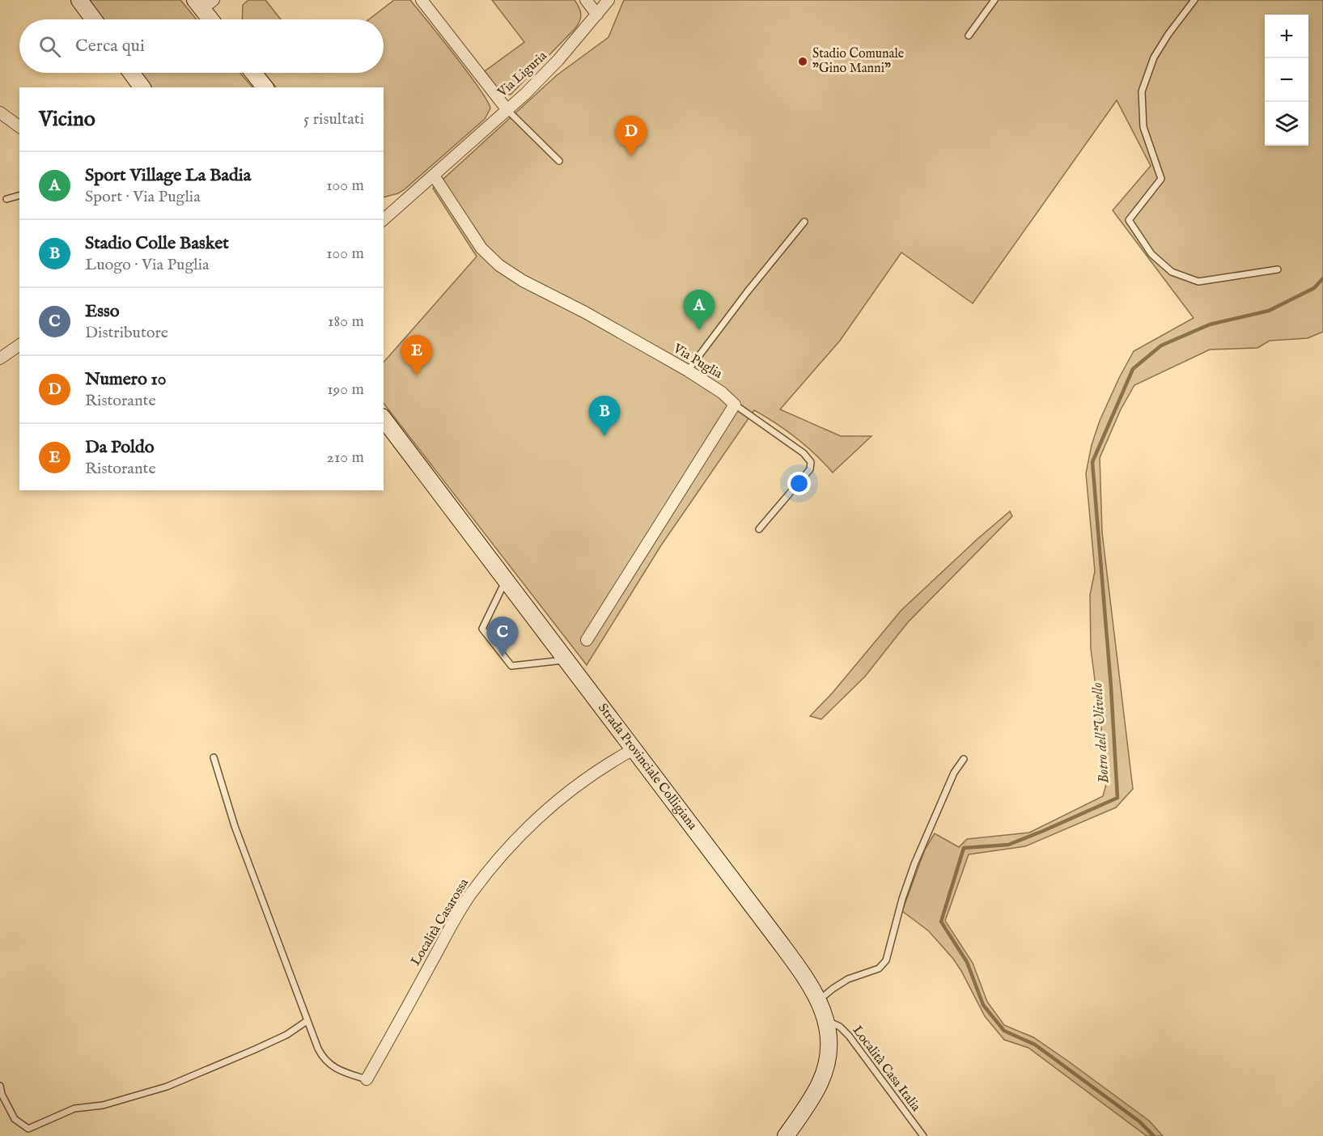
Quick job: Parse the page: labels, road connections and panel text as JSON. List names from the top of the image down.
{
  "streets": {
    "main road": ["Strada Provinciale Colligiana"],
    "street": ["Via Liguria", "Via Puglia", "Località Casarossa"],
    "lane": ["Località Casa Italia"]
  },
  "crossings": [
    ["Strada Provinciale Colligiana", "Località Casarossa"],
    ["Strada Provinciale Colligiana", "Località Casa Italia"]
  ],
  "water": ["Botro dell'Ulivello"],
  "places": ["Stadio Comunale \"Gino Manni\""],
  "page": {
    "map_buttons": ["+", "−"],
    "search": "Cerca qui",
    "heading": ["Vicino", "5 risultati"],
    "pins": [
      "D",
      "A",
      "E",
      "B",
      "C"
    ],
    "list": [
      {
        "mark": "A",
        "name": "Sport Village La Badia",
        "note": "Sport · Via Puglia",
        "value": "100 m"
      },
      {
        "mark": "B",
        "name": "Stadio Colle Basket",
        "note": "Luogo · Via Puglia",
        "value": "100 m"
      },
      {
        "mark": "C",
        "name": "Esso",
        "note": "Distributore",
        "value": "180 m"
      },
      {
        "mark": "D",
        "name": "Numero 10",
        "note": "Ristorante",
        "value": "190 m"
      },
      {
        "mark": "E",
        "name": "Da Poldo",
        "note": "Ristorante",
        "value": "210 m"
      }
    ]
  }
}
